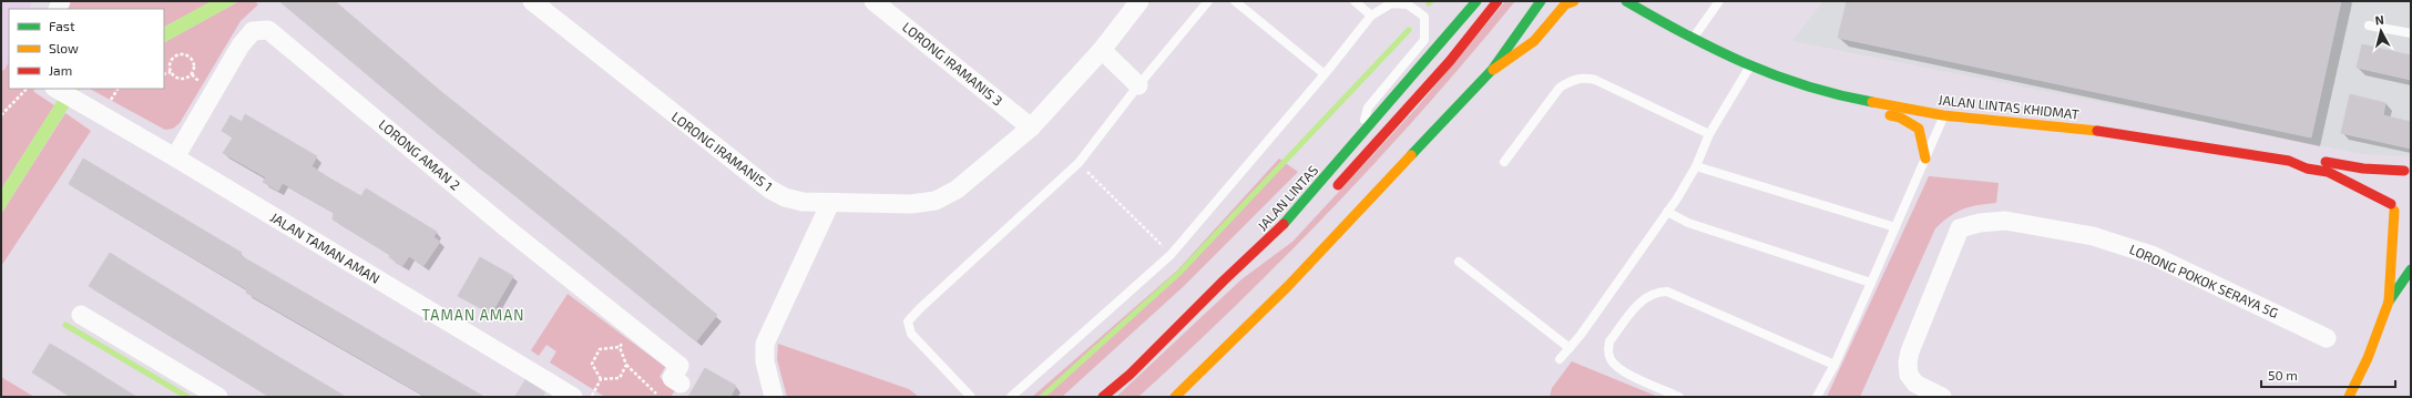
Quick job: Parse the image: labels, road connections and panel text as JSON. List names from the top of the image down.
{
  "streets": {
    "main road": ["JALAN LINTAS KHIDMAT", "JALAN LINTAS"],
    "street": [
      "LORONG IRAMANIS 3",
      "LORONG IRAMANIS 1",
      "LORONG AMAN 2",
      "JALAN TAMAN AMAN",
      "LORONG POKOK SERAYA 5G"
    ]
  },
  "crossings": [
    ["LORONG IRAMANIS 3", "LORONG IRAMANIS 1"],
    ["LORONG AMAN 2", "JALAN TAMAN AMAN"]
  ],
  "districts": ["TAMAN AMAN"],
  "legend": ["Fast", "Slow", "Jam"],
  "scale_bar": "50 m",
  "north": "top"
}
